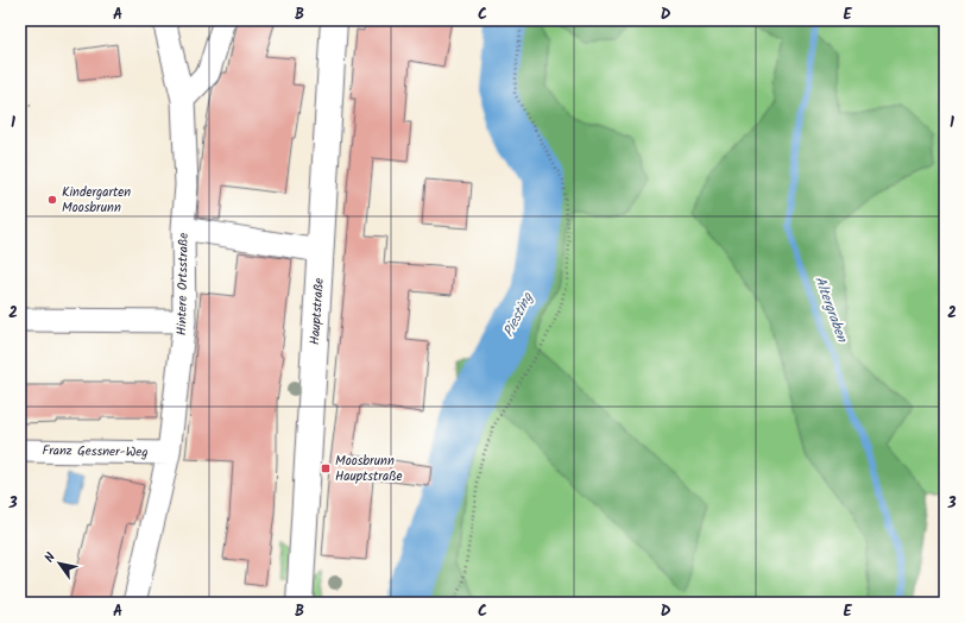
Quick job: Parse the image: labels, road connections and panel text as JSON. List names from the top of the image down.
{
  "streets": {
    "main road": ["Hauptstraße"],
    "street": ["Hintere Ortsstraße", "Franz Gessner-Weg"]
  },
  "crossings": [
    ["Hintere Ortsstraße", "Franz Gessner-Weg"]
  ],
  "water": ["Altergraben", "Piesting"],
  "places": {
    "other": ["Kindergarten Moosbrunn"],
    "transit": ["Moosbrunn Hauptstraße"]
  },
  "north": "top left",
  "grid": {
    "columns": [
      "A",
      "B",
      "C",
      "D",
      "E"
    ],
    "rows": ["1", "2", "3"]
  }
}
